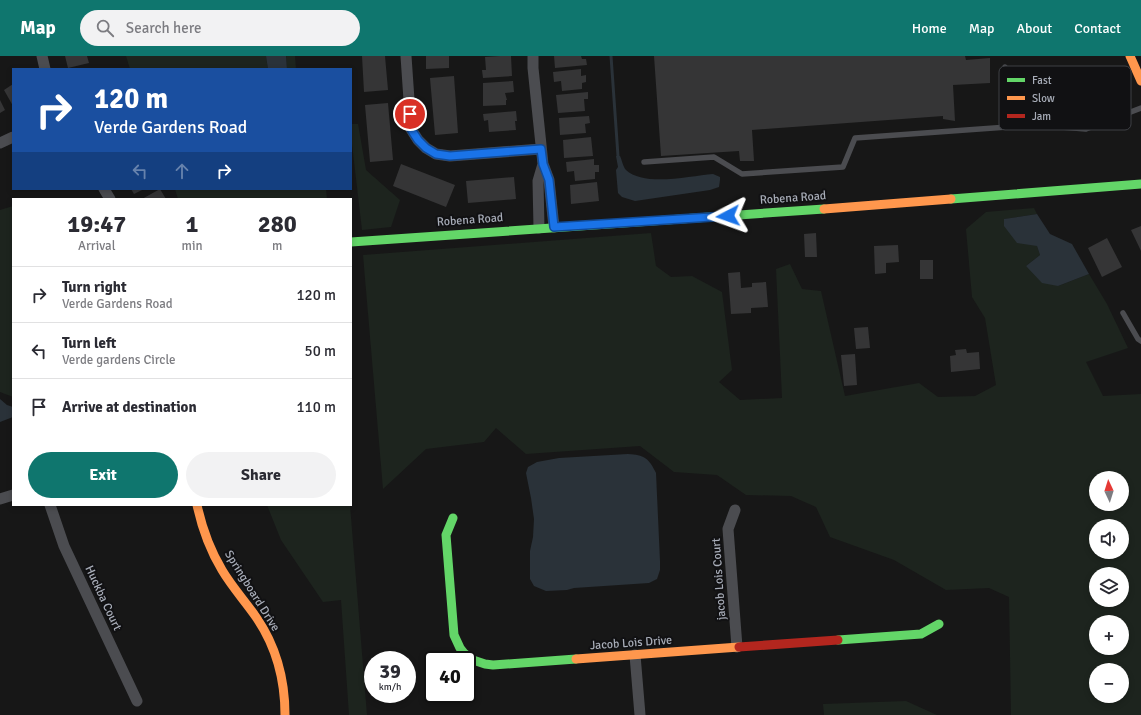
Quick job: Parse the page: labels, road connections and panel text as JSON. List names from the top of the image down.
{
  "streets": {
    "street": [
      "Robena Road",
      "jacob Lois Court",
      "Springboard Drive",
      "Huckba Court",
      "Jacob Lois Drive"
    ]
  },
  "crossings": [
    ["jacob Lois Court", "Jacob Lois Drive"]
  ],
  "legend": ["Fast", "Slow", "Jam"],
  "north": "top",
  "page": {
    "header": "Map",
    "search": "Search here",
    "nav": [
      "Home",
      "Map",
      "About",
      "Contact"
    ],
    "turn": ["120 m", "Verde Gardens Road"],
    "eta": [
      "19:47",
      "Arrival",
      "1",
      "min",
      "280",
      "m"
    ],
    "list": [
      {
        "name": "Turn right",
        "note": "Verde Gardens Road",
        "value": "120 m"
      },
      {
        "name": "Turn left",
        "note": "Verde gardens Circle",
        "value": "50 m"
      },
      {
        "name": "Arrive at destination",
        "value": "110 m"
      }
    ],
    "buttons": ["Exit", "Share"],
    "map_buttons": ["+", "−"],
    "speed": "39 km/h",
    "limit": "40"
  }
}
